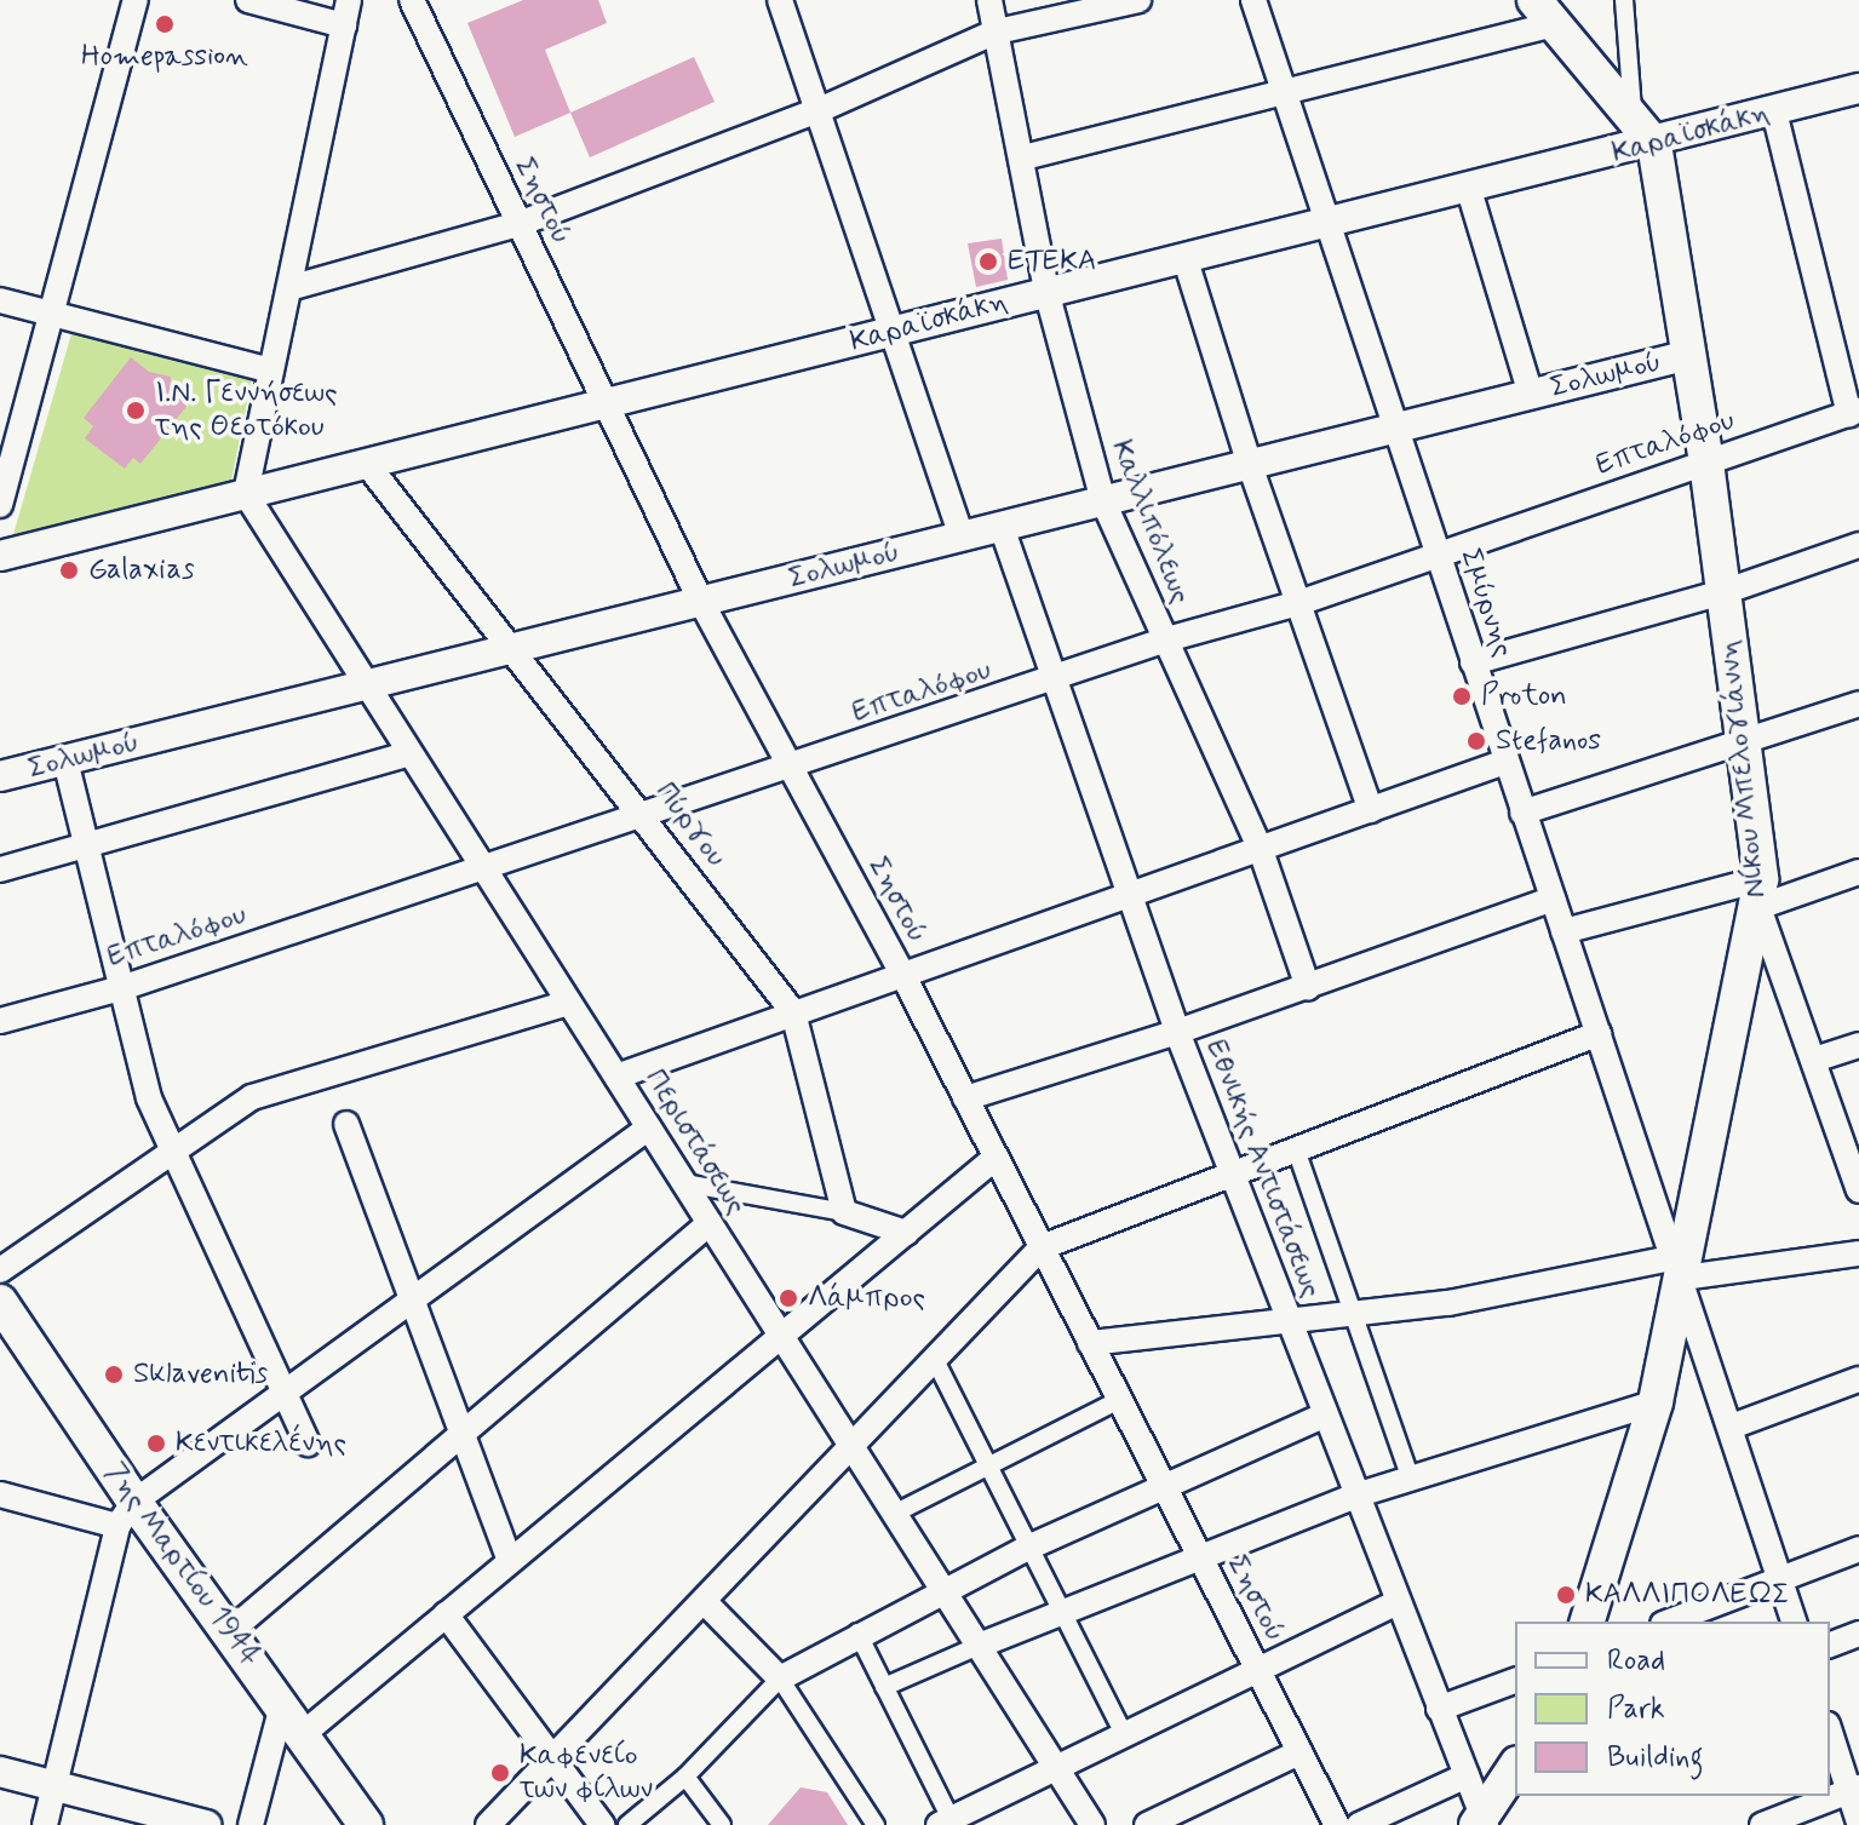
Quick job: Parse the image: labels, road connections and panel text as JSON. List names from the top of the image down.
{
  "streets": {
    "main road": ["Νίκου Μπελογιάννη", "7ης Μαρτίου 1944"],
    "street": [
      "Καραϊσκάκη",
      "Σηστού",
      "Σολωμού",
      "Επταλόφου",
      "Καλλιπόλεως",
      "Σμύρνης",
      "Πύργου",
      "Περιστάσεως",
      "Εθνικής Αντιστάσεως"
    ]
  },
  "crossings": [
    ["Καραϊσκάκη", "Σηστού"],
    ["Καραϊσκάκη", "Καλλιπόλεως"],
    ["Καραϊσκάκη", "Σμύρνης"],
    ["Καραϊσκάκη", "Νίκου Μπελογιάννη"],
    ["Καραϊσκάκη", "Πύργου"],
    ["Καραϊσκάκη", "Περιστάσεως"],
    ["Σηστού", "Σολωμού"],
    ["Σηστού", "Επταλόφου"],
    ["Σολωμού", "Καλλιπόλεως"],
    ["Σολωμού", "Σμύρνης"],
    ["Σολωμού", "Νίκου Μπελογιάννη"],
    ["Σολωμού", "Πύργου"],
    ["Σολωμού", "Περιστάσεως"],
    ["Σολωμού", "Εθνικής Αντιστάσεως"],
    ["Επταλόφου", "Καλλιπόλεως"],
    ["Επταλόφου", "Σμύρνης"],
    ["Επταλόφου", "Νίκου Μπελογιάννη"],
    ["Επταλόφου", "Πύργου"],
    ["Επταλόφου", "Περιστάσεως"],
    ["Επταλόφου", "Εθνικής Αντιστάσεως"],
    ["Σμύρνης", "Νίκου Μπελογιάννη"]
  ],
  "places": [
    "Homepassion",
    "ΕΤΕΚΑ",
    "Ι.Ν. Γεννήσεως της Θεοτόκου",
    "Galaxias",
    "Proton",
    "Stefanos",
    "Λάμπρος",
    "Sklavenitis",
    "Κεντικελένης",
    "ΚΑΛΛΙΠΟΛΕΩΣ",
    "Καφενείο των φίλων"
  ],
  "legend": ["Road", "Park", "Building"]
}
